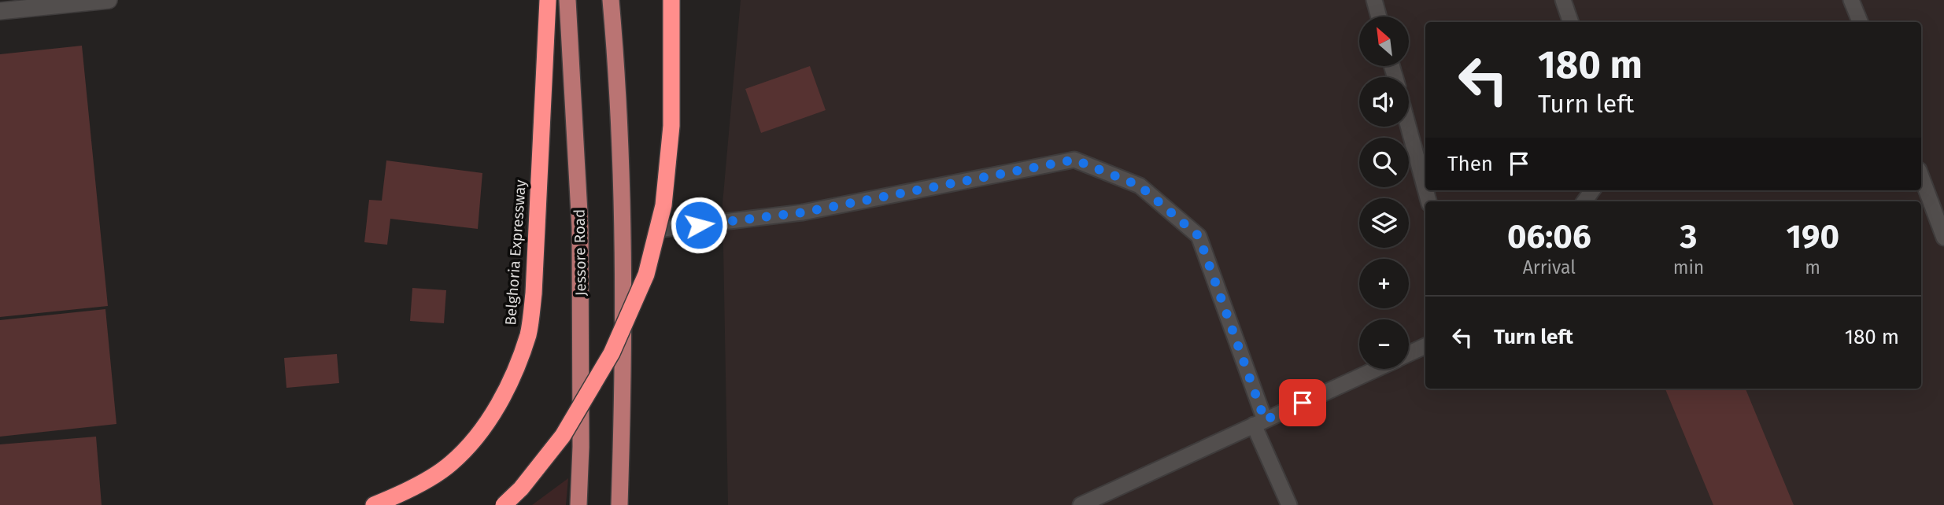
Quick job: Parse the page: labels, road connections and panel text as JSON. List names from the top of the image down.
{
  "streets": {
    "highway": ["Belghoria Expressway"],
    "main road": ["Jessore Road"]
  },
  "north": "top left",
  "page": {
    "map_buttons": ["+", "−"],
    "turn": ["180 m", "Turn left"],
    "then": "Then",
    "eta": [
      "06:06",
      "Arrival",
      "3",
      "min",
      "190",
      "m"
    ],
    "list": [
      {
        "name": "Turn left",
        "value": "180 m"
      }
    ]
  }
}
